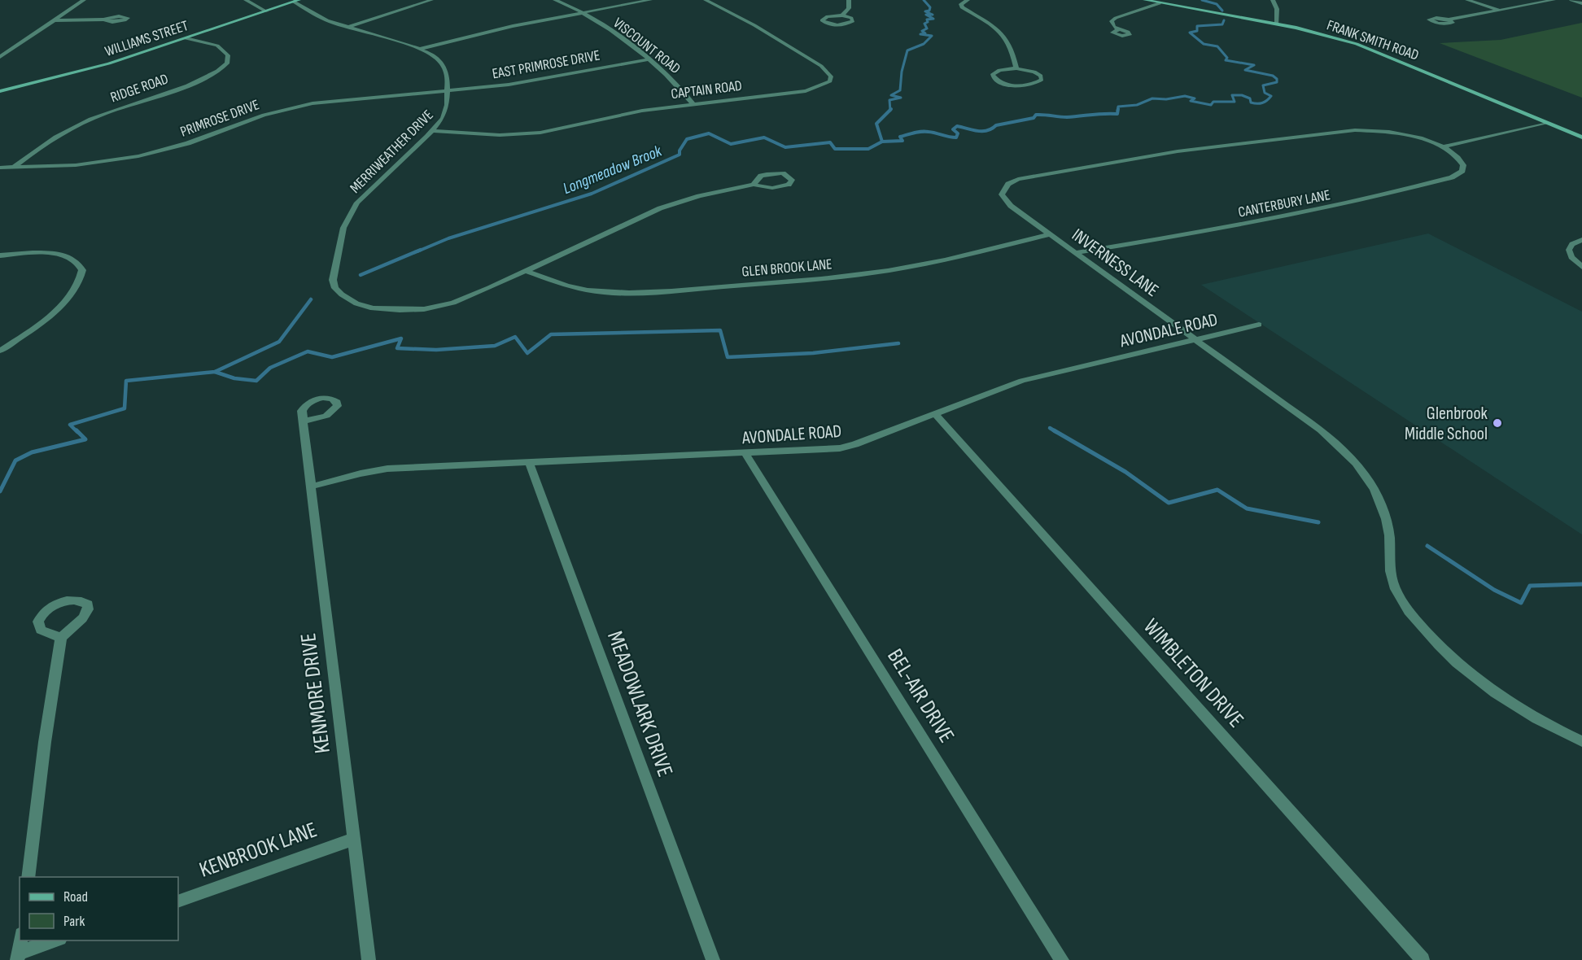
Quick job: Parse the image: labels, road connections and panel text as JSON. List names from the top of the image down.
{
  "streets": {
    "street": [
      "WILLIAMS STREET",
      "FRANK SMITH ROAD",
      "VISCOUNT ROAD",
      "EAST PRIMROSE DRIVE",
      "RIDGE ROAD",
      "CAPTAIN ROAD",
      "PRIMROSE DRIVE",
      "MERRIWEATHER DRIVE",
      "CANTERBURY LANE",
      "INVERNESS LANE",
      "GLEN BROOK LANE",
      "AVONDALE ROAD",
      "WIMBLETON DRIVE",
      "KENMORE DRIVE",
      "BEL-AIR DRIVE",
      "MEADOWLARK DRIVE",
      "KENBROOK LANE"
    ]
  },
  "crossings": [
    ["WILLIAMS STREET", "RIDGE ROAD"],
    ["WILLIAMS STREET", "MERRIWEATHER DRIVE"],
    ["VISCOUNT ROAD", "EAST PRIMROSE DRIVE"],
    ["VISCOUNT ROAD", "CAPTAIN ROAD"],
    ["EAST PRIMROSE DRIVE", "PRIMROSE DRIVE"],
    ["EAST PRIMROSE DRIVE", "MERRIWEATHER DRIVE"],
    ["RIDGE ROAD", "PRIMROSE DRIVE"],
    ["CAPTAIN ROAD", "MERRIWEATHER DRIVE"],
    ["PRIMROSE DRIVE", "MERRIWEATHER DRIVE"],
    ["MERRIWEATHER DRIVE", "GLEN BROOK LANE"],
    ["CANTERBURY LANE", "INVERNESS LANE"],
    ["INVERNESS LANE", "GLEN BROOK LANE"],
    ["INVERNESS LANE", "AVONDALE ROAD"],
    ["AVONDALE ROAD", "WIMBLETON DRIVE"],
    ["AVONDALE ROAD", "KENMORE DRIVE"],
    ["AVONDALE ROAD", "BEL-AIR DRIVE"],
    ["AVONDALE ROAD", "MEADOWLARK DRIVE"],
    ["KENMORE DRIVE", "KENBROOK LANE"]
  ],
  "water": ["Longmeadow Brook"],
  "places": ["Glenbrook Middle School"],
  "legend": ["Road", "Park"]
}
